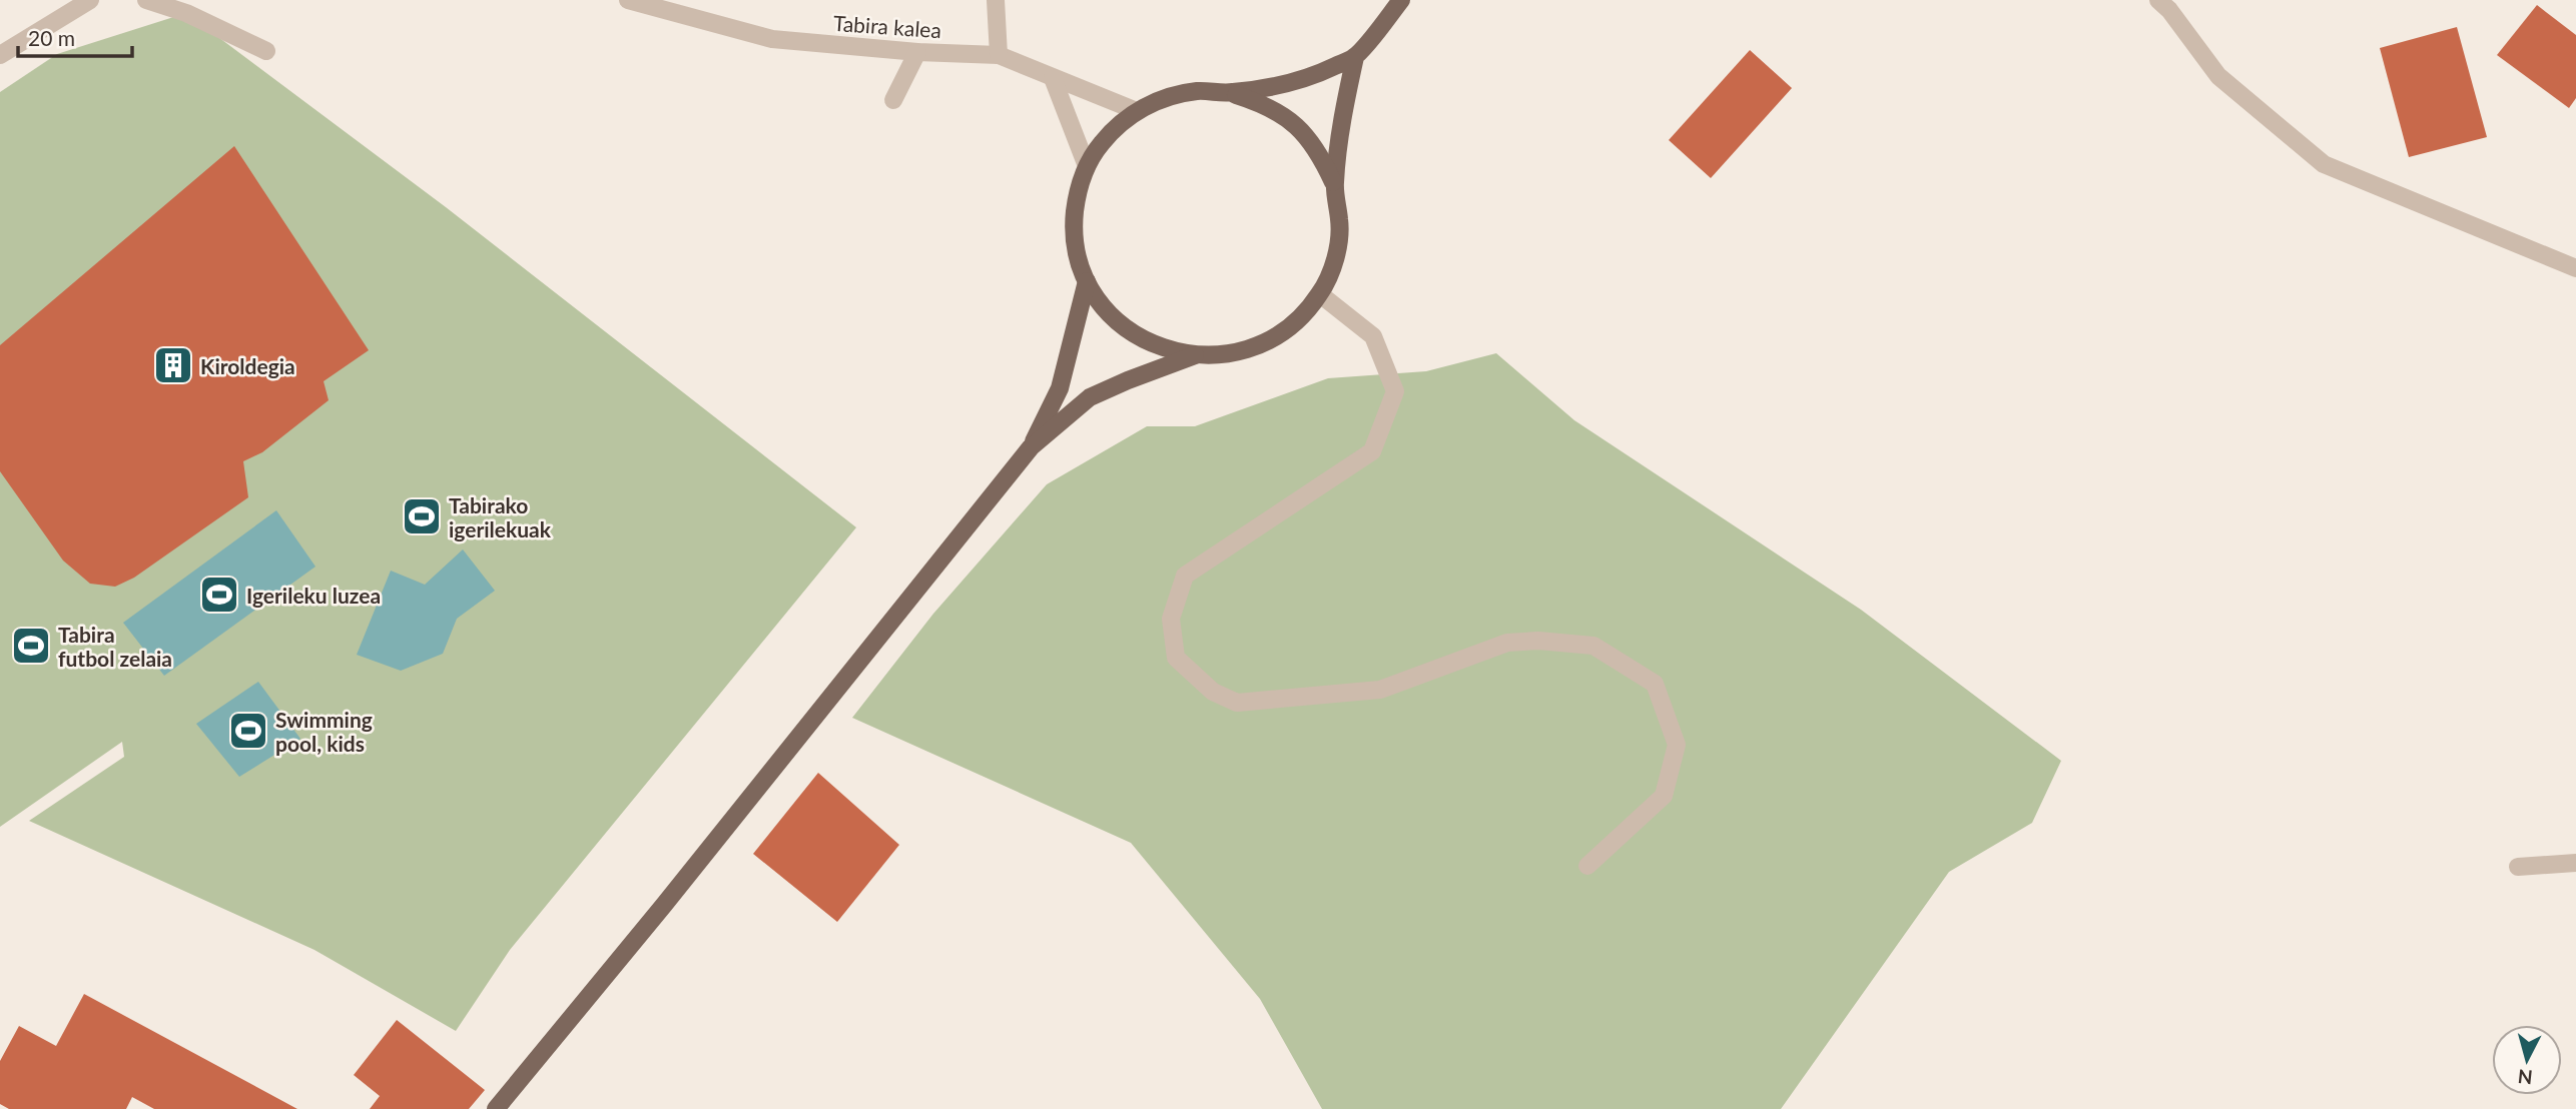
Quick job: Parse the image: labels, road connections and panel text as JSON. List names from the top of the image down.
{
  "streets": {
    "street": ["Tabira kalea"]
  },
  "places": {
    "building": ["Kiroldegia"],
    "sports": [
      "Tabirako igerilekuak",
      "Igerileku luzea",
      "Tabira futbol zelaia",
      "Swimming pool, kids"
    ]
  },
  "scale_bar": "20 m",
  "north": "bottom"
}
